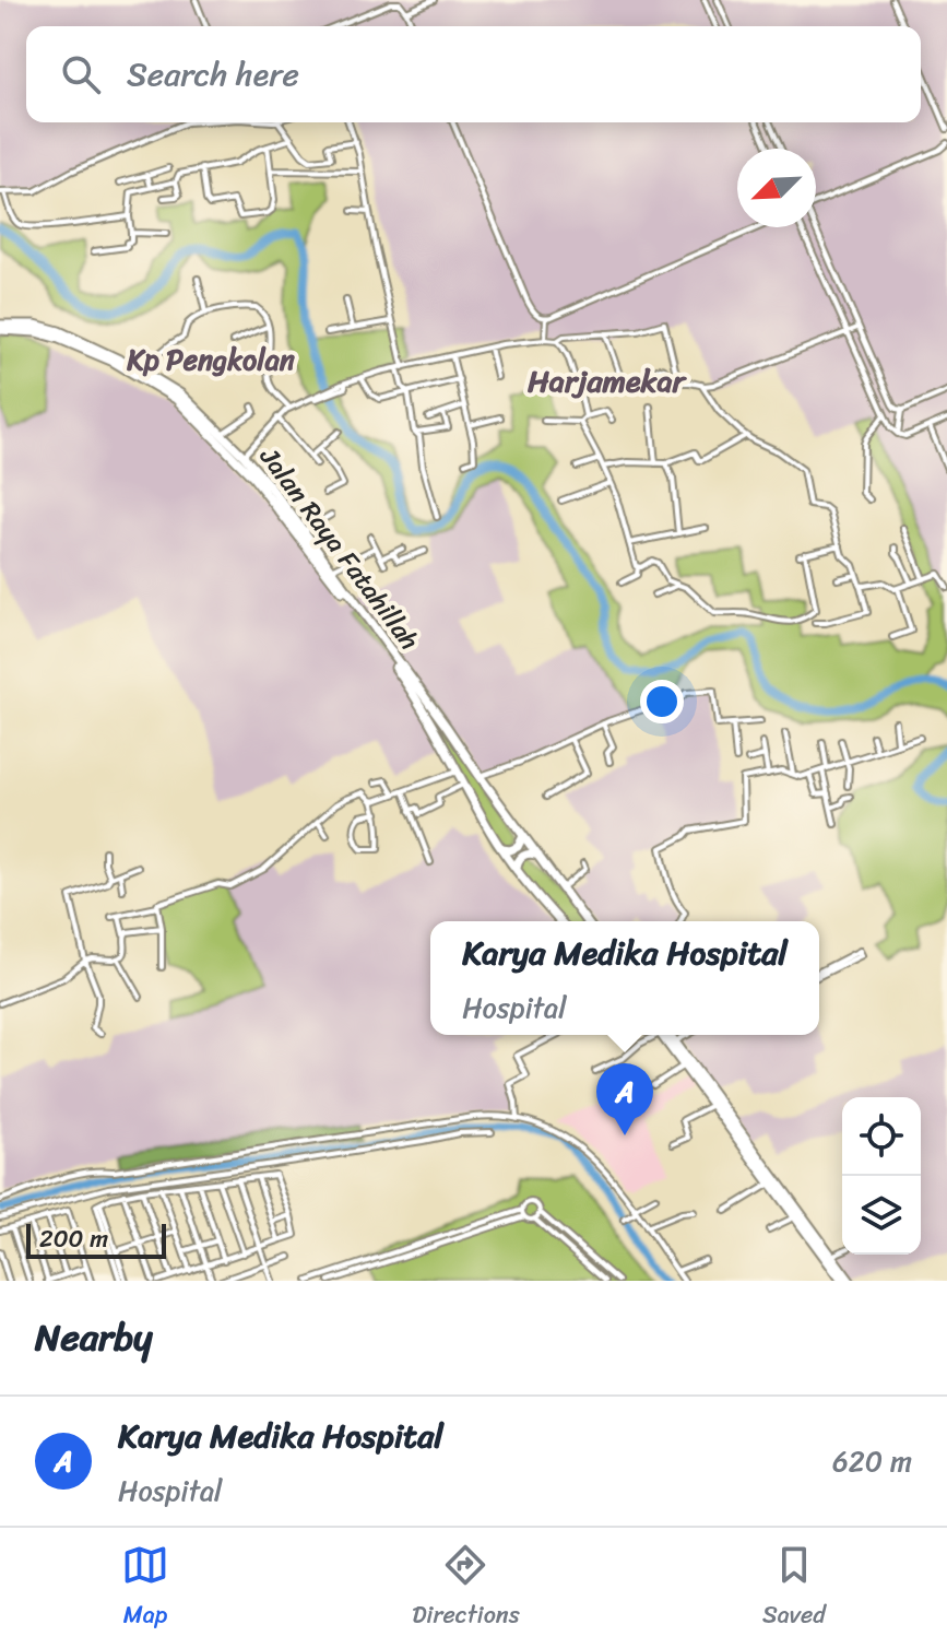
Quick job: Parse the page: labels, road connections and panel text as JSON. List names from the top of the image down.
{
  "streets": {
    "highway": ["Jalan Raya Fatahillah"]
  },
  "districts": ["Kp Pengkolan", "Harjamekar"],
  "scale_bar": "200 m",
  "north": "bottom left",
  "page": {
    "search": "Search here",
    "popup": ["Karya Medika Hospital", "Hospital"],
    "pins": "A",
    "scale": "200 m",
    "heading": "Nearby",
    "list": [
      {
        "mark": "A",
        "name": "Karya Medika Hospital",
        "note": "Hospital",
        "value": "620 m"
      }
    ],
    "nav": ["Map", "Directions", "Saved"]
  }
}
